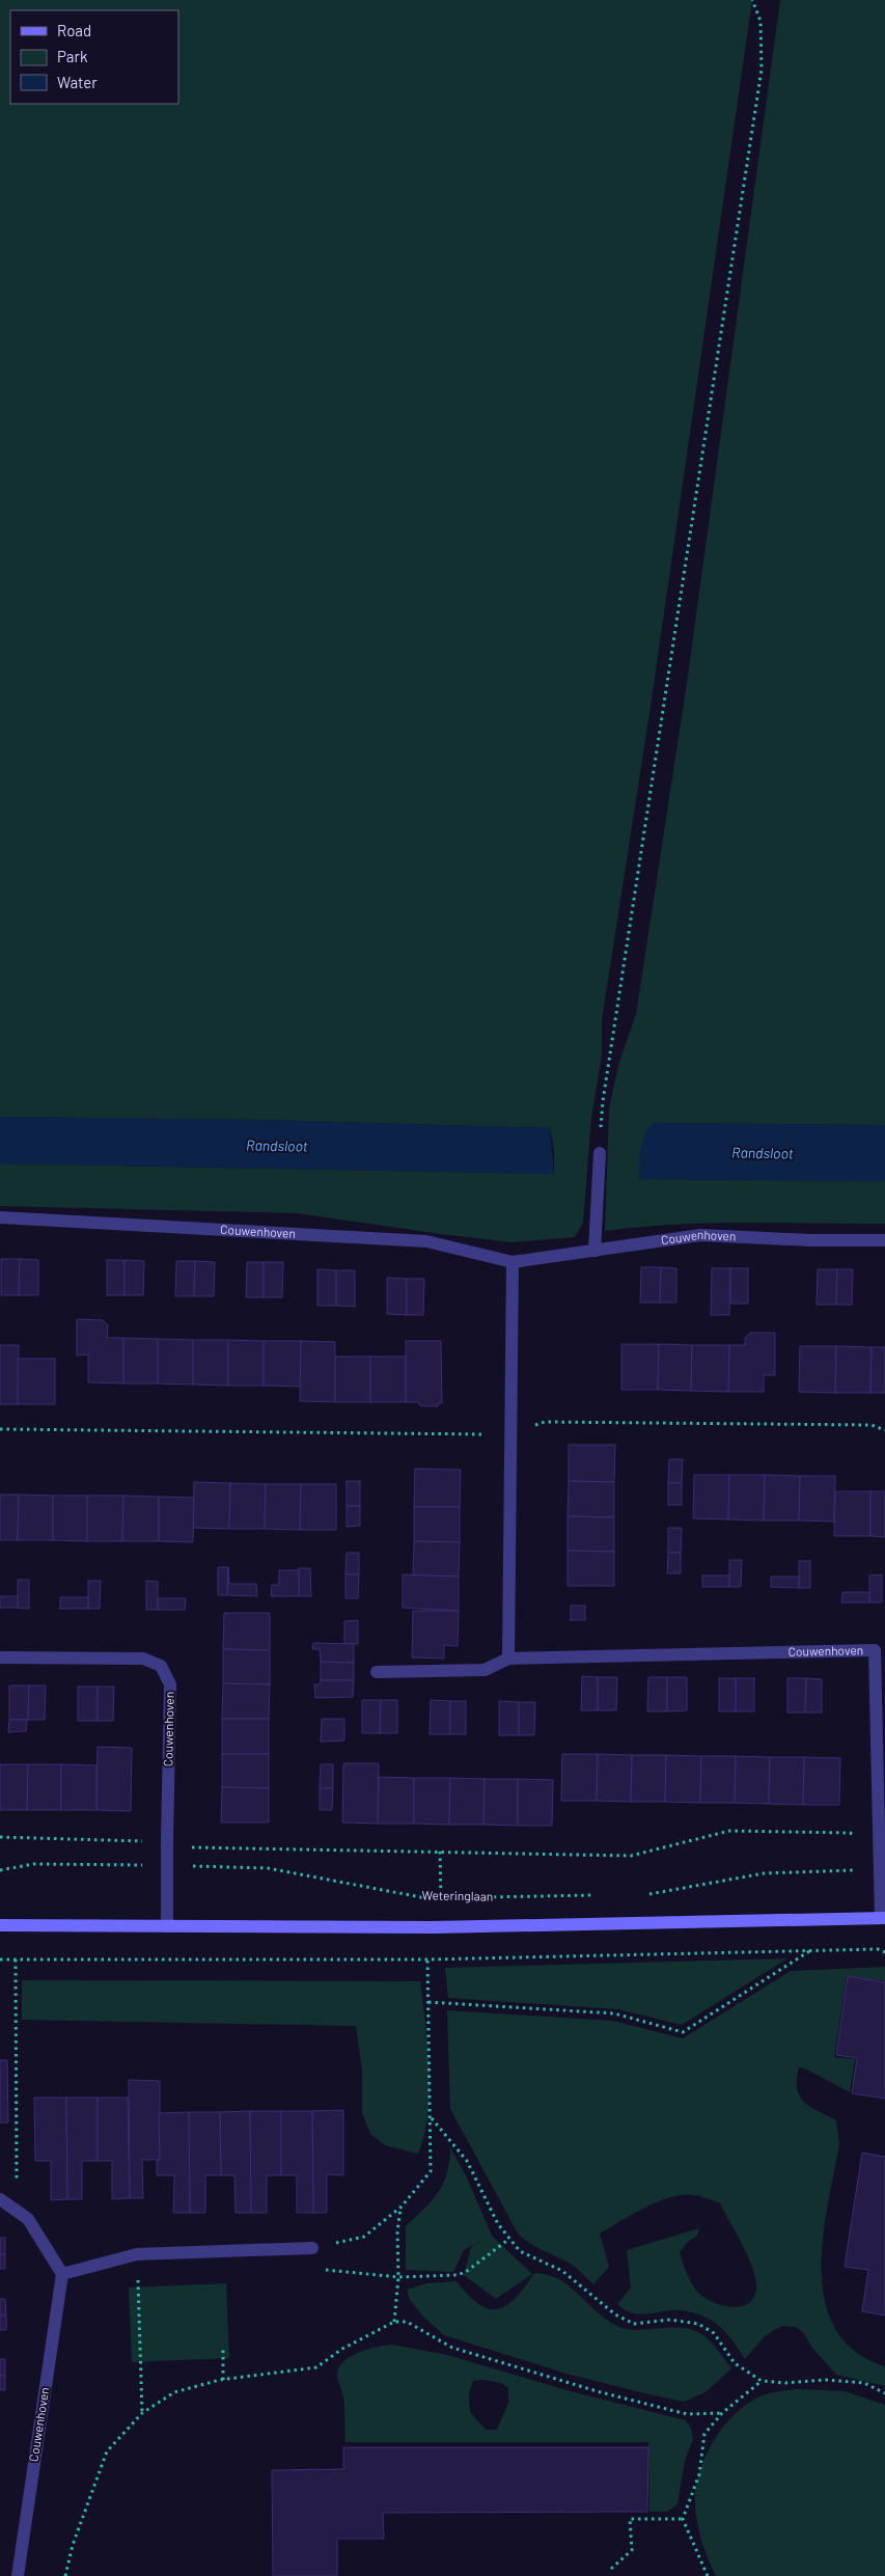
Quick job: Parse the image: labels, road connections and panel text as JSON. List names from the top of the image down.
{
  "streets": {
    "street": ["Couwenhoven"],
    "path": ["Weteringlaan"]
  },
  "crossings": [
    ["Couwenhoven", "Weteringlaan"]
  ],
  "water": ["Randsloot"],
  "legend": ["Road", "Park", "Water"]
}
